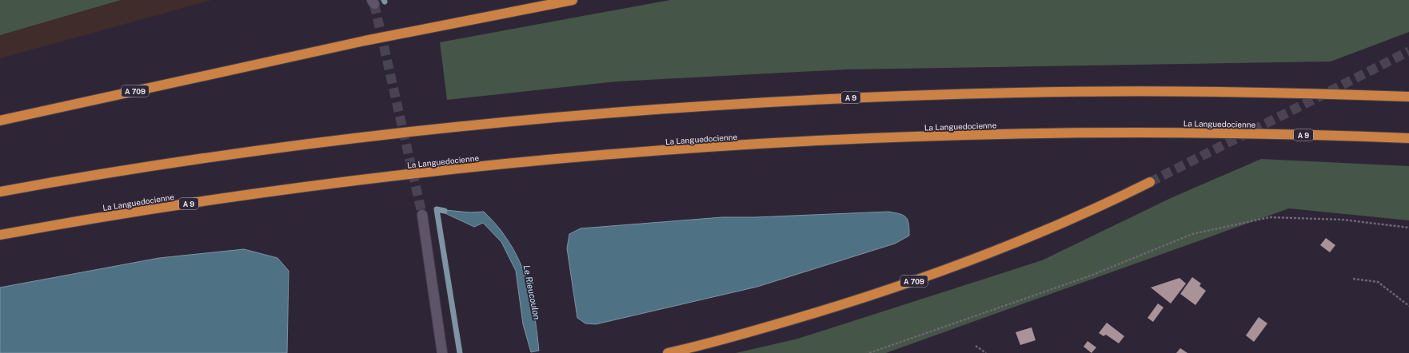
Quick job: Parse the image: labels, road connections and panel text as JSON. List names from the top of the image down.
{
  "streets": {
    "highway": ["A 709", "A 9", "La Languedocienne"]
  },
  "water": ["Le Rieucoulon"]
}
